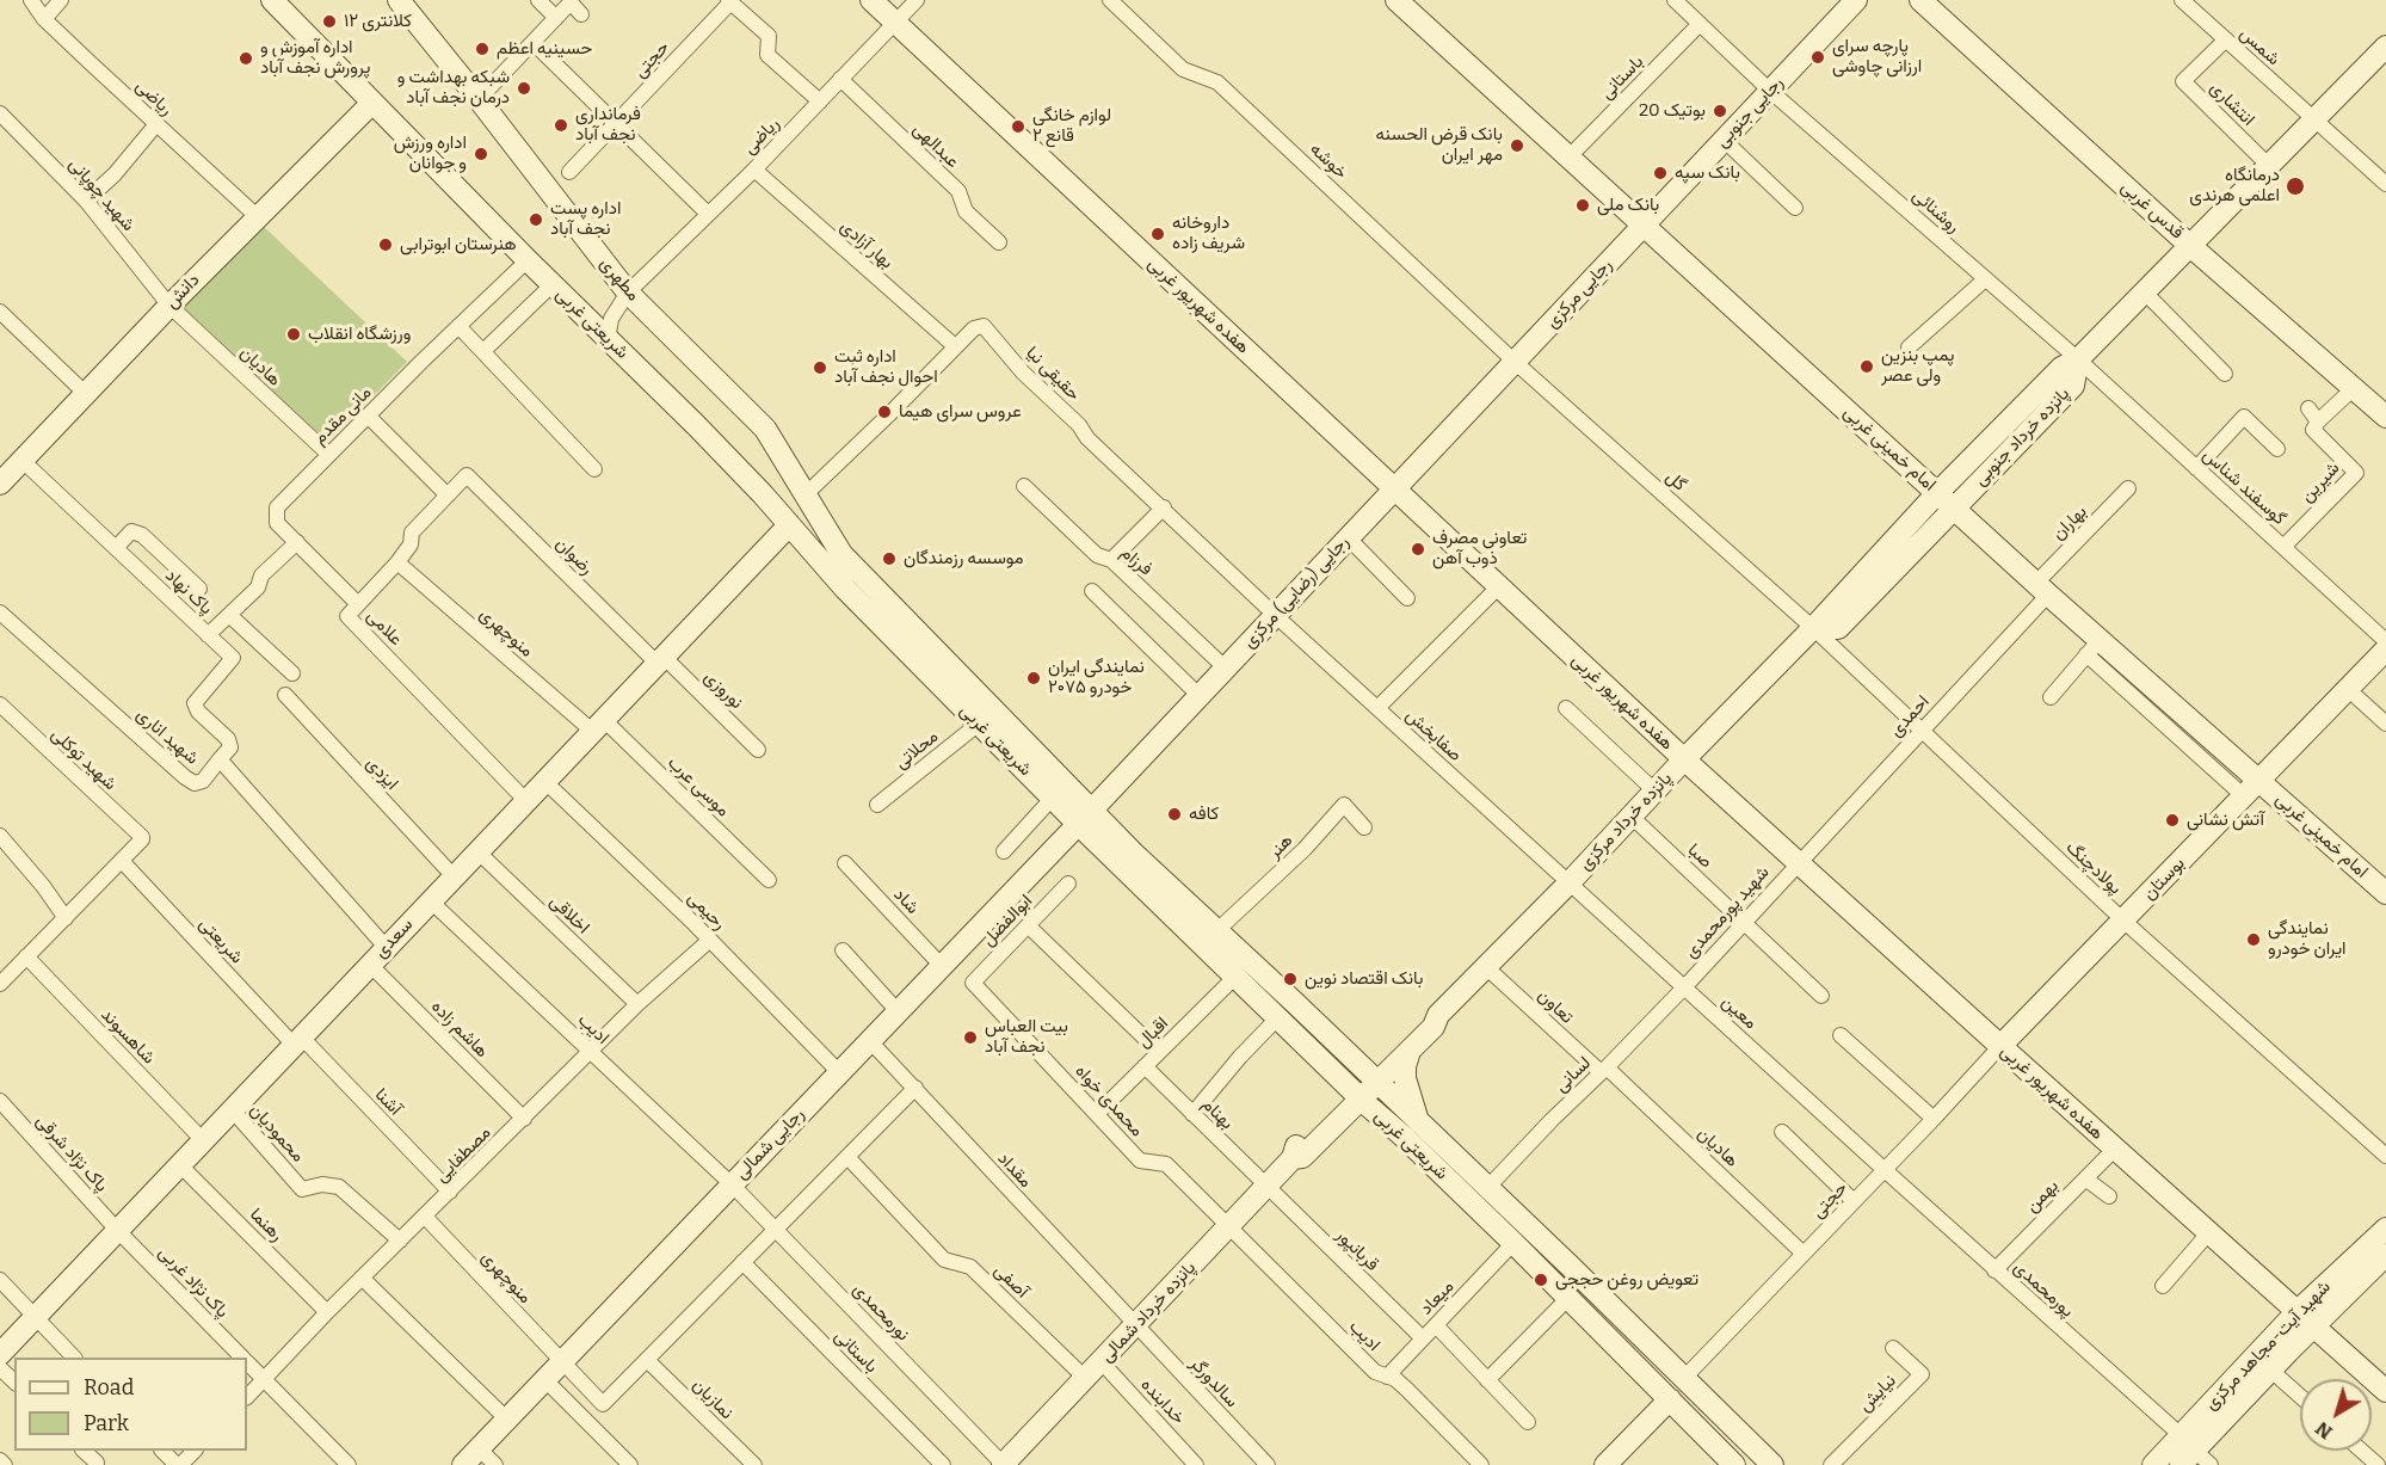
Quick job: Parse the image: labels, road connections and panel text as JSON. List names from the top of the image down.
{
  "streets": {
    "street": [
      "شمس",
      "حجتی",
      "باستانی",
      "ریاضی",
      "انتشاری",
      "رجایی جنوبی",
      "عبدالهی",
      "خوشه",
      "شهید چوپانی",
      "قدس غربی",
      "روشنائی",
      "بهار آزادی",
      "مطهری",
      "دانش",
      "رجایی مرکزی",
      "هفده شهریور غربی",
      "شریعتی غربی",
      "هادیان",
      "حقیقی نیا",
      "مانی مقدم",
      "پانزده خرداد جنوبی",
      "امام خمینی غربی",
      "گل",
      "شیرین",
      "گوسفند شناس",
      "بهاران",
      "رضوان",
      "فرزام",
      "پاک نهاد",
      "رجایی (رضایی) مرکزی",
      "علامی",
      "منوچهری",
      "نوروزی",
      "احمدی",
      "صفابخش",
      "شهید اناری",
      "محلاتی",
      "شهید توکلی",
      "ایزدی",
      "موسی عرب",
      "پانزده خرداد مرکزی",
      "هنر",
      "صبا",
      "پولادچنگ",
      "بوستان",
      "شاد",
      "رحیمی",
      "شهید پورمحمدی",
      "اخلاقی",
      "ابوالفضل",
      "سعدی",
      "شریعتی",
      "تعاون",
      "معین",
      "هاشم زاده",
      "ادیب",
      "اقبال",
      "شاهسوند",
      "لسانی",
      "محمدی خواه",
      "آشنا",
      "بهنام",
      "محمودیان",
      "رجایی شمالی",
      "پاک نژاد شرقی",
      "مصطفایی",
      "مقداد",
      "بهمن",
      "رهنما",
      "قربانپور",
      "آصفی",
      "پاک نژاد غربی",
      "پورمحمدی",
      "میعاد",
      "نورمحمدی",
      "پانزده خرداد شمالی",
      "شهید آیت-مجاهد مرکزی",
      "سالدورگر",
      "نیایش",
      "نمازیان",
      "خدابنده"
    ]
  },
  "crossings": [
    ["شمس", "انتشاری"],
    ["شمس", "پانزده خرداد جنوبی"],
    ["حجتی", "هفده شهریور غربی"],
    ["حجتی", "شریعتی غربی"],
    ["حجتی", "هادیان"],
    ["حجتی", "بوستان"],
    ["حجتی", "معین"],
    ["حجتی", "پورمحمدی"],
    ["باستانی", "روشنائی"],
    ["باستانی", "امام خمینی غربی"],
    ["ریاضی", "عبدالهی"],
    ["ریاضی", "بهار آزادی"],
    ["ریاضی", "مطهری"],
    ["ریاضی", "دانش"],
    ["ریاضی", "هفده شهریور غربی"],
    ["انتشاری", "پانزده خرداد جنوبی"],
    ["رجایی جنوبی", "روشنائی"],
    ["رجایی جنوبی", "رجایی مرکزی"],
    ["رجایی جنوبی", "امام خمینی غربی"],
    ["خوشه", "رجایی مرکزی"],
    ["خوشه", "گل"],
    ["خوشه", "رجایی (رضایی) مرکزی"],
    ["شهید چوپانی", "دانش"],
    ["شهید چوپانی", "هادیان"],
    ["قدس غربی", "پانزده خرداد جنوبی"],
    ["روشنائی", "پانزده خرداد جنوبی"],
    ["روشنائی", "گوسفند شناس"],
    ["بهار آزادی", "حقیقی نیا"],
    ["مطهری", "شریعتی غربی"],
    ["مطهری", "حقیقی نیا"],
    ["دانش", "شریعتی غربی"],
    ["دانش", "هادیان"],
    ["دانش", "پاک نهاد"],
    ["رجایی مرکزی", "امام خمینی غربی"],
    ["رجایی مرکزی", "گل"],
    ["رجایی مرکزی", "رجایی (رضایی) مرکزی"],
    ["هفده شهریور غربی", "رجایی (رضایی) مرکزی"],
    ["هفده شهریور غربی", "احمدی"],
    ["هفده شهریور غربی", "پانزده خرداد مرکزی"],
    ["هفده شهریور غربی", "بوستان"],
    ["هفده شهریور غربی", "شهید پورمحمدی"],
    ["هفده شهریور غربی", "بهمن"],
    ["هفده شهریور غربی", "شهید آیت-مجاهد مرکزی"],
    ["شریعتی غربی", "مانی مقدم"],
    ["شریعتی غربی", "رجایی (رضایی) مرکزی"],
    ["شریعتی غربی", "محلاتی"],
    ["شریعتی غربی", "پانزده خرداد مرکزی"],
    ["شریعتی غربی", "هنر"],
    ["شریعتی غربی", "سعدی"],
    ["شریعتی غربی", "اقبال"],
    ["شریعتی غربی", "لسانی"],
    ["شریعتی غربی", "رجایی شمالی"],
    ["شریعتی غربی", "میعاد"],
    ["شریعتی غربی", "پانزده خرداد شمالی"],
    ["هادیان", "مانی مقدم"],
    ["هادیان", "تعاون"],
    ["هادیان", "لسانی"],
    ["حقیقی نیا", "رجایی (رضایی) مرکزی"],
    ["حقیقی نیا", "صفابخش"],
    ["مانی مقدم", "علامی"],
    ["پانزده خرداد جنوبی", "امام خمینی غربی"],
    ["پانزده خرداد جنوبی", "گوسفند شناس"],
    ["امام خمینی غربی", "بهاران"],
    ["امام خمینی غربی", "احمدی"],
    ["امام خمینی غربی", "بوستان"],
    ["گل", "رجایی (رضایی) مرکزی"],
    ["گل", "پانزده خرداد مرکزی"],
    ["گل", "پولادچنگ"],
    ["شیرین", "گوسفند شناس"],
    ["بهاران", "احمدی"],
    ["رضوان", "علامی"],
    ["رضوان", "نوروزی"],
    ["رضوان", "سعدی"],
    ["فرزام", "رجایی (رضایی) مرکزی"],
    ["پاک نهاد", "شهید اناری"],
    ["رجایی (رضایی) مرکزی", "صفابخش"],
    ["رجایی (رضایی) مرکزی", "رجایی شمالی"],
    ["علامی", "منوچهری"],
    ["علامی", "سعدی"],
    ["منوچهری", "موسی عرب"],
    ["منوچهری", "سعدی"],
    ["منوچهری", "رجایی شمالی"],
    ["منوچهری", "مصطفایی"],
    ["منوچهری", "نمازیان"],
    ["نوروزی", "سعدی"],
    ["احمدی", "پولادچنگ"],
    ["احمدی", "شهید پورمحمدی"],
    ["صفابخش", "پانزده خرداد مرکزی"],
    ["صفابخش", "معین"],
    ["شهید اناری", "سعدی"],
    ["شهید توکلی", "شریعتی"],
    ["ایزدی", "سعدی"],
    ["موسی عرب", "سعدی"],
    ["پانزده خرداد مرکزی", "صبا"],
    ["پانزده خرداد مرکزی", "پولادچنگ"],
    ["پانزده خرداد مرکزی", "تعاون"],
    ["پانزده خرداد مرکزی", "معین"],
    ["پانزده خرداد مرکزی", "پانزده خرداد شمالی"],
    ["صبا", "شهید پورمحمدی"],
    ["پولادچنگ", "بوستان"],
    ["شاد", "رجایی شمالی"],
    ["رحیمی", "سعدی"],
    ["رحیمی", "رجایی شمالی"],
    ["رحیمی", "مصطفایی"],
    ["شهید پورمحمدی", "معین"],
    ["شهید پورمحمدی", "لسانی"],
    ["اخلاقی", "سعدی"],
    ["اخلاقی", "مصطفایی"],
    ["ابوالفضل", "محمدی خواه"],
    ["سعدی", "شریعتی"],
    ["سعدی", "هاشم زاده"],
    ["سعدی", "ادیب"],
    ["سعدی", "شاهسوند"],
    ["سعدی", "آشنا"],
    ["سعدی", "محمودیان"],
    ["سعدی", "پاک نژاد شرقی"],
    ["سعدی", "رهنما"],
    ["سعدی", "پاک نژاد غربی"],
    ["شریعتی", "آشنا"],
    ["تعاون", "لسانی"],
    ["معین", "لسانی"],
    ["معین", "پورمحمدی"],
    ["هاشم زاده", "مصطفایی"],
    ["ادیب", "محمدی خواه"],
    ["ادیب", "رجایی شمالی"],
    ["ادیب", "مصطفایی"],
    ["ادیب", "میعاد"],
    ["ادیب", "نورمحمدی"],
    ["ادیب", "پانزده خرداد شمالی"],
    ["اقبال", "محمدی خواه"],
    ["اقبال", "بهنام"],
    ["محمدی خواه", "پانزده خرداد شمالی"],
    ["آشنا", "مصطفایی"],
    ["بهنام", "قربانپور"],
    ["بهنام", "پانزده خرداد شمالی"],
    ["محمودیان", "مصطفایی"],
    ["رجایی شمالی", "مقداد"],
    ["رجایی شمالی", "نورمحمدی"],
    ["پاک نژاد شرقی", "پاک نژاد غربی"],
    ["مصطفایی", "رهنما"],
    ["مصطفایی", "پاک نژاد غربی"],
    ["مقداد", "پانزده خرداد شمالی"],
    ["مقداد", "سالدورگر"],
    ["بهمن", "پورمحمدی"],
    ["قربانپور", "میعاد"],
    ["قربانپور", "پانزده خرداد شمالی"],
    ["آصفی", "پانزده خرداد شمالی"],
    ["پورمحمدی", "شهید آیت-مجاهد مرکزی"],
    ["نورمحمدی", "پانزده خرداد شمالی"],
    ["پانزده خرداد شمالی", "سالدورگر"],
    ["پانزده خرداد شمالی", "خدابنده"]
  ],
  "places": [
    "کلانتری ۱۲",
    "حسینیه اعظم",
    "پارچه سرای ارزانی چاوشی",
    "اداره آموزش و پرورش نجف آباد",
    "شبکه بهداشت و درمان نجف آباد",
    "بوتیک 20",
    "فرمانداری نجف آباد",
    "لوازم خانگی قانع ۲",
    "بانک قرض الحسنه مهر ایران",
    "اداره ورزش و جوانان",
    "بانک سپه",
    "درمانگاه اعلمی هرندی",
    "بانک ملی",
    "اداره پست نجف آباد",
    "داروخانه شریف زاده",
    "هنرستان ابوترابی",
    "ورزشگاه انقلاب",
    "پمپ بنزین ولی عصر",
    "اداره ثبت احوال نجف آباد",
    "عروس سرای هیما",
    "تعاونی مصرف ذوب آهن",
    "موسسه رزمندگان",
    "نمایندگی ایران خودرو ۲۰۷۵",
    "کافه",
    "آتش نشانی",
    "نمایندگی ایران خودرو",
    "بانک اقتصاد نوین",
    "بیت العباس نجف آباد",
    "تعویض روغن حججی"
  ],
  "legend": ["Road", "Park"],
  "north": "bottom left"
}
